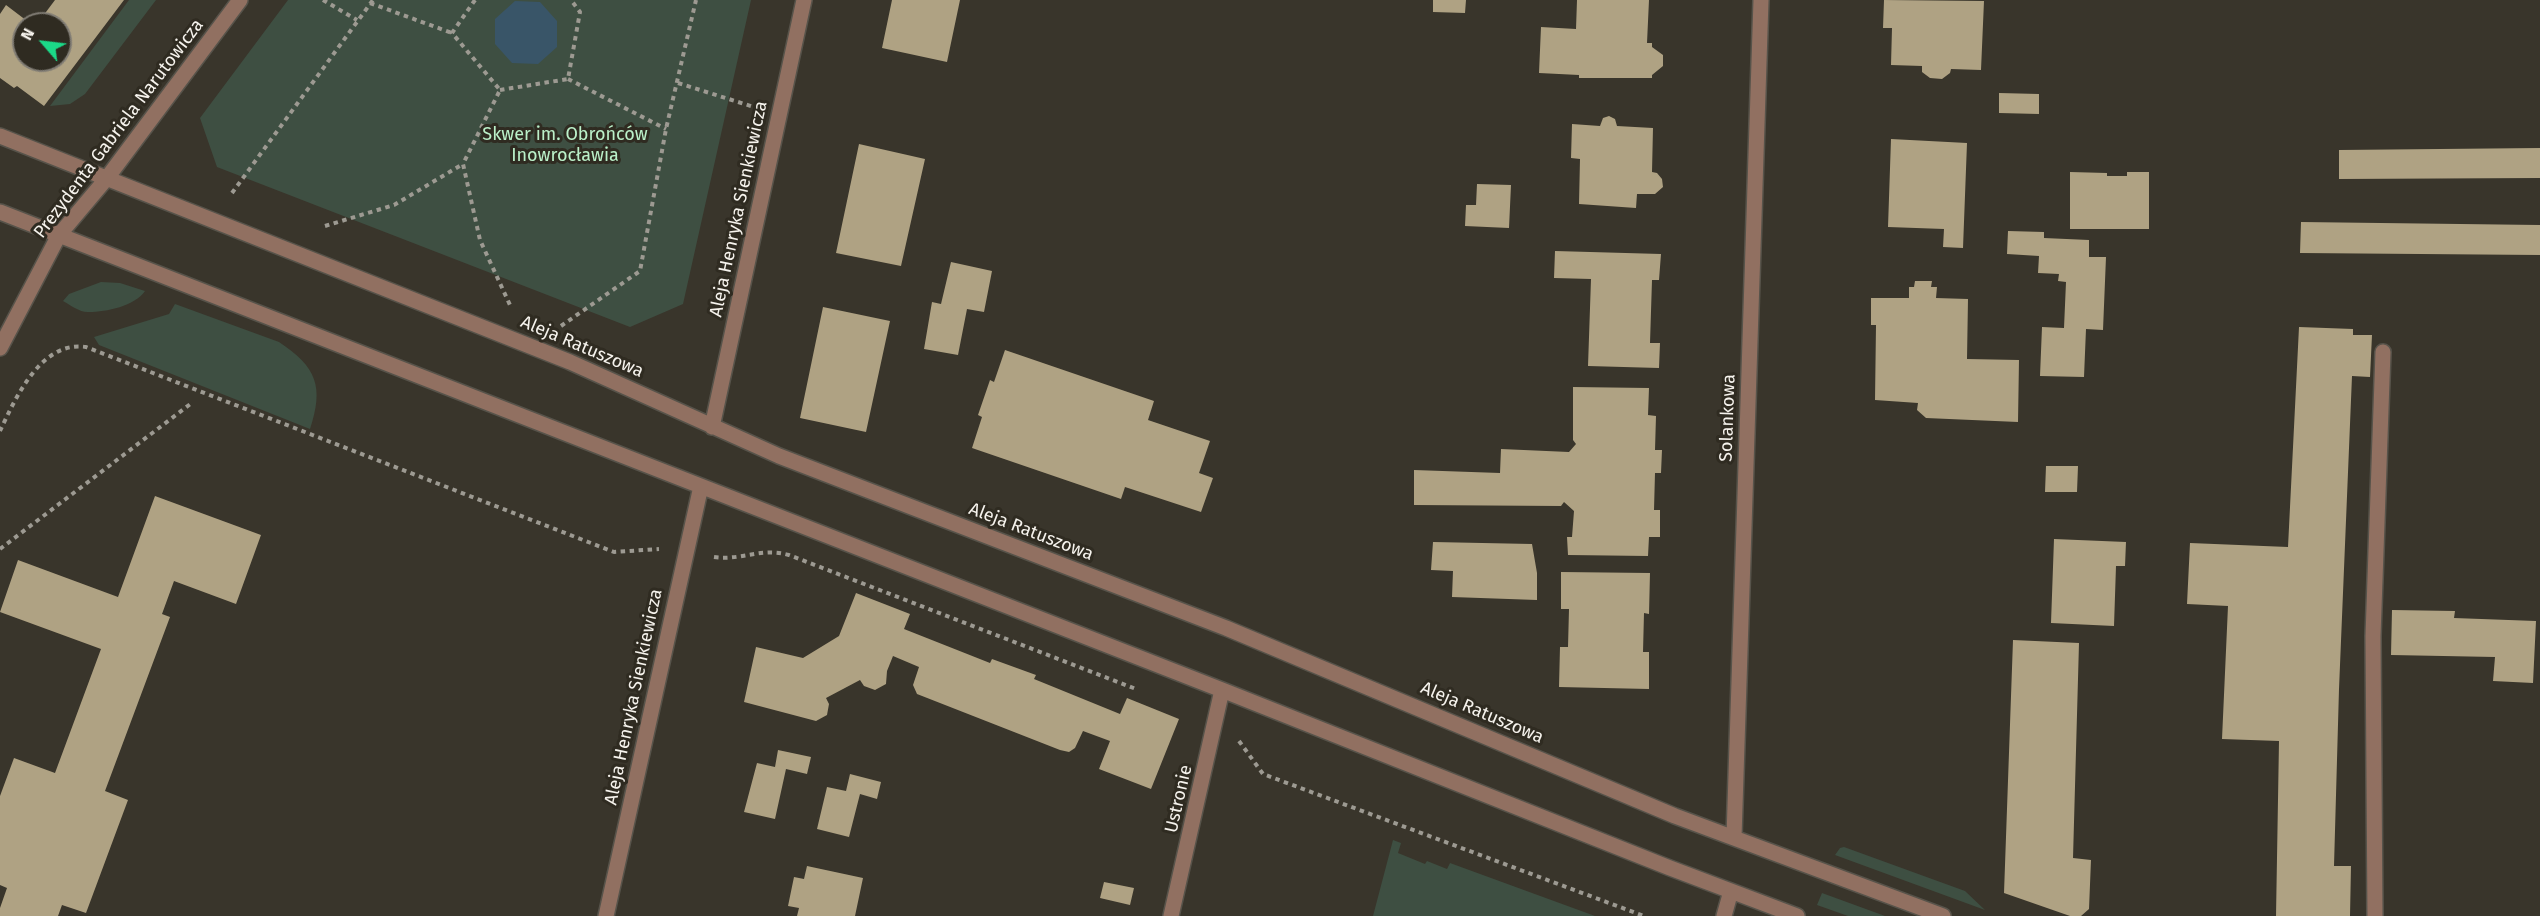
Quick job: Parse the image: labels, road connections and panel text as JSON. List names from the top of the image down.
{
  "streets": {
    "street": [
      "Prezydenta Gabriela Narutowicza",
      "Aleja Henryka Sienkiewicza",
      "Aleja Ratuszowa",
      "Solankowa",
      "Ustronie"
    ]
  },
  "crossings": [
    ["Prezydenta Gabriela Narutowicza", "Aleja Ratuszowa"],
    ["Aleja Henryka Sienkiewicza", "Aleja Ratuszowa"],
    ["Aleja Ratuszowa", "Solankowa"]
  ],
  "parks": ["Skwer im. Obrońców Inowrocławia"],
  "north": "top left"
}
